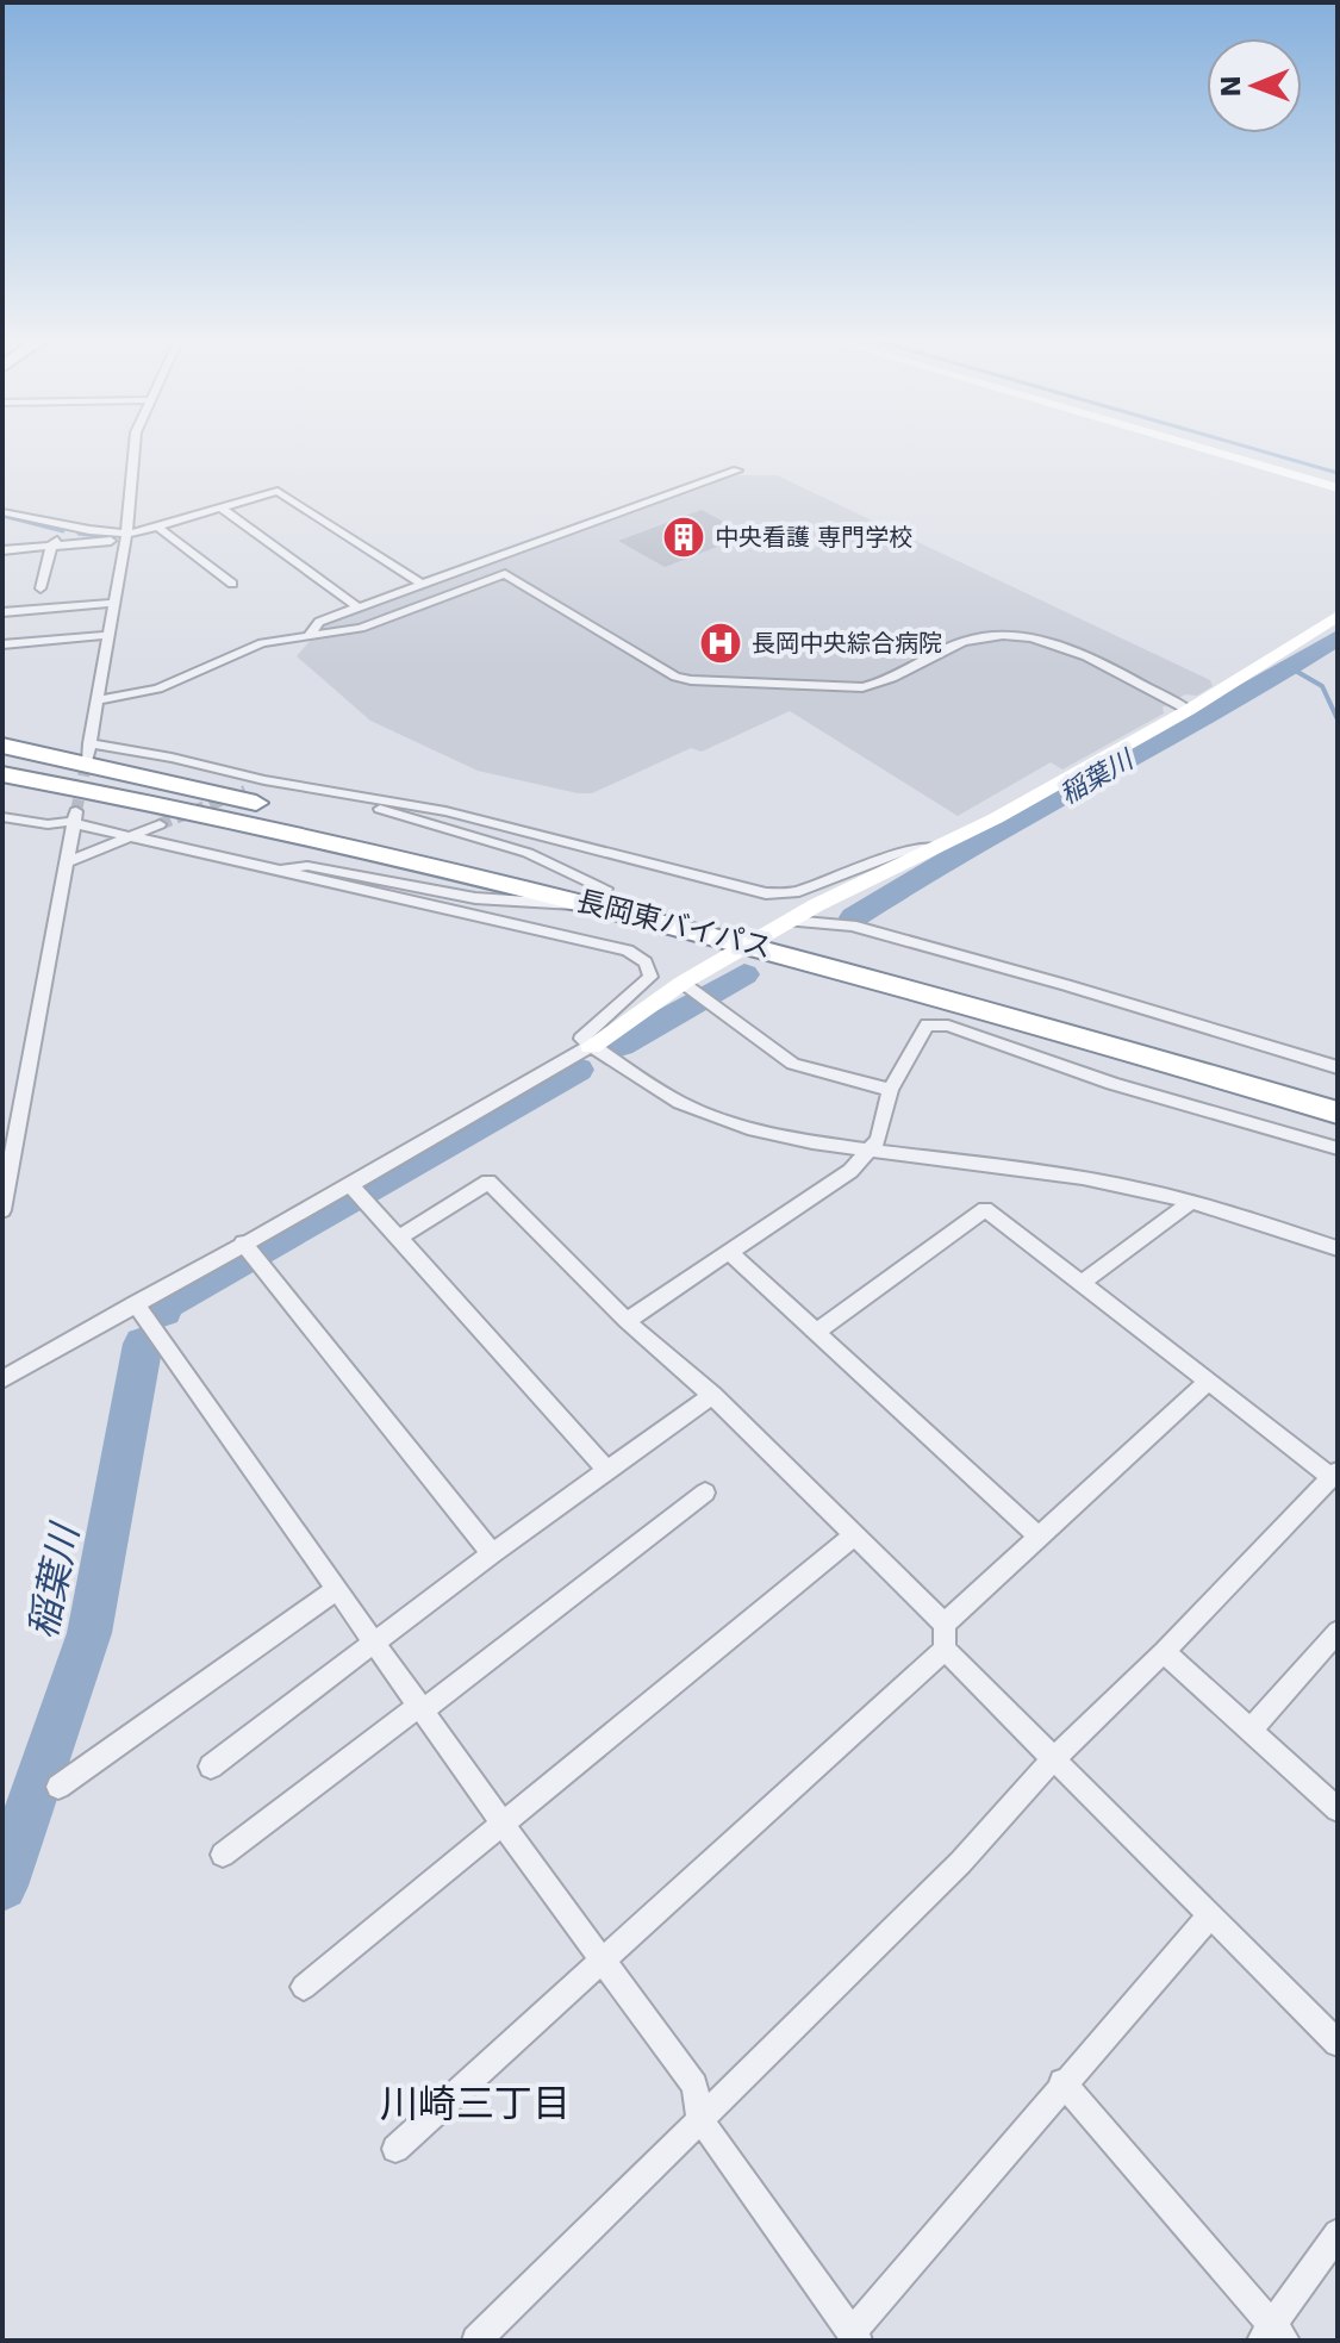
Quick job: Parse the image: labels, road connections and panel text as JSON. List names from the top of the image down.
{
  "streets": {
    "highway": ["長岡東バイパス"]
  },
  "districts": ["川崎三丁目"],
  "water": ["稲葉川"],
  "places": {
    "building": ["中央看護 専門学校"],
    "hospital": ["長岡中央綜合病院"]
  },
  "north": "left"
}
